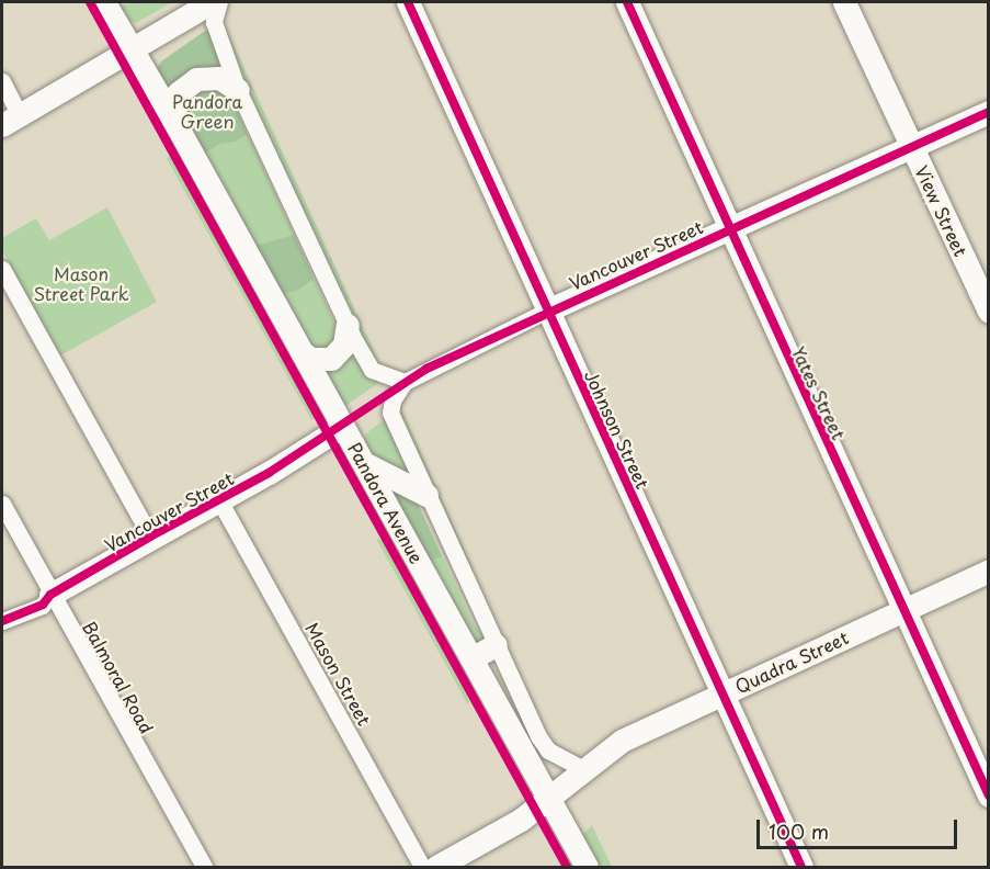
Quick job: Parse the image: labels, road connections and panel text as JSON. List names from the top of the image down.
{
  "streets": {
    "main road": [
      "View Street",
      "Vancouver Street",
      "Yates Street",
      "Johnson Street",
      "Pandora Avenue",
      "Quadra Street"
    ],
    "street": ["Mason Street", "Balmoral Road"]
  },
  "crossings": [
    ["View Street", "Vancouver Street"],
    ["Vancouver Street", "Yates Street"],
    ["Vancouver Street", "Johnson Street"],
    ["Vancouver Street", "Pandora Avenue"],
    ["Vancouver Street", "Mason Street"],
    ["Vancouver Street", "Balmoral Road"],
    ["Yates Street", "Quadra Street"],
    ["Johnson Street", "Quadra Street"],
    ["Pandora Avenue", "Quadra Street"]
  ],
  "parks": ["Pandora Green", "Mason Street Park"],
  "scale_bar": "100 m"
}
